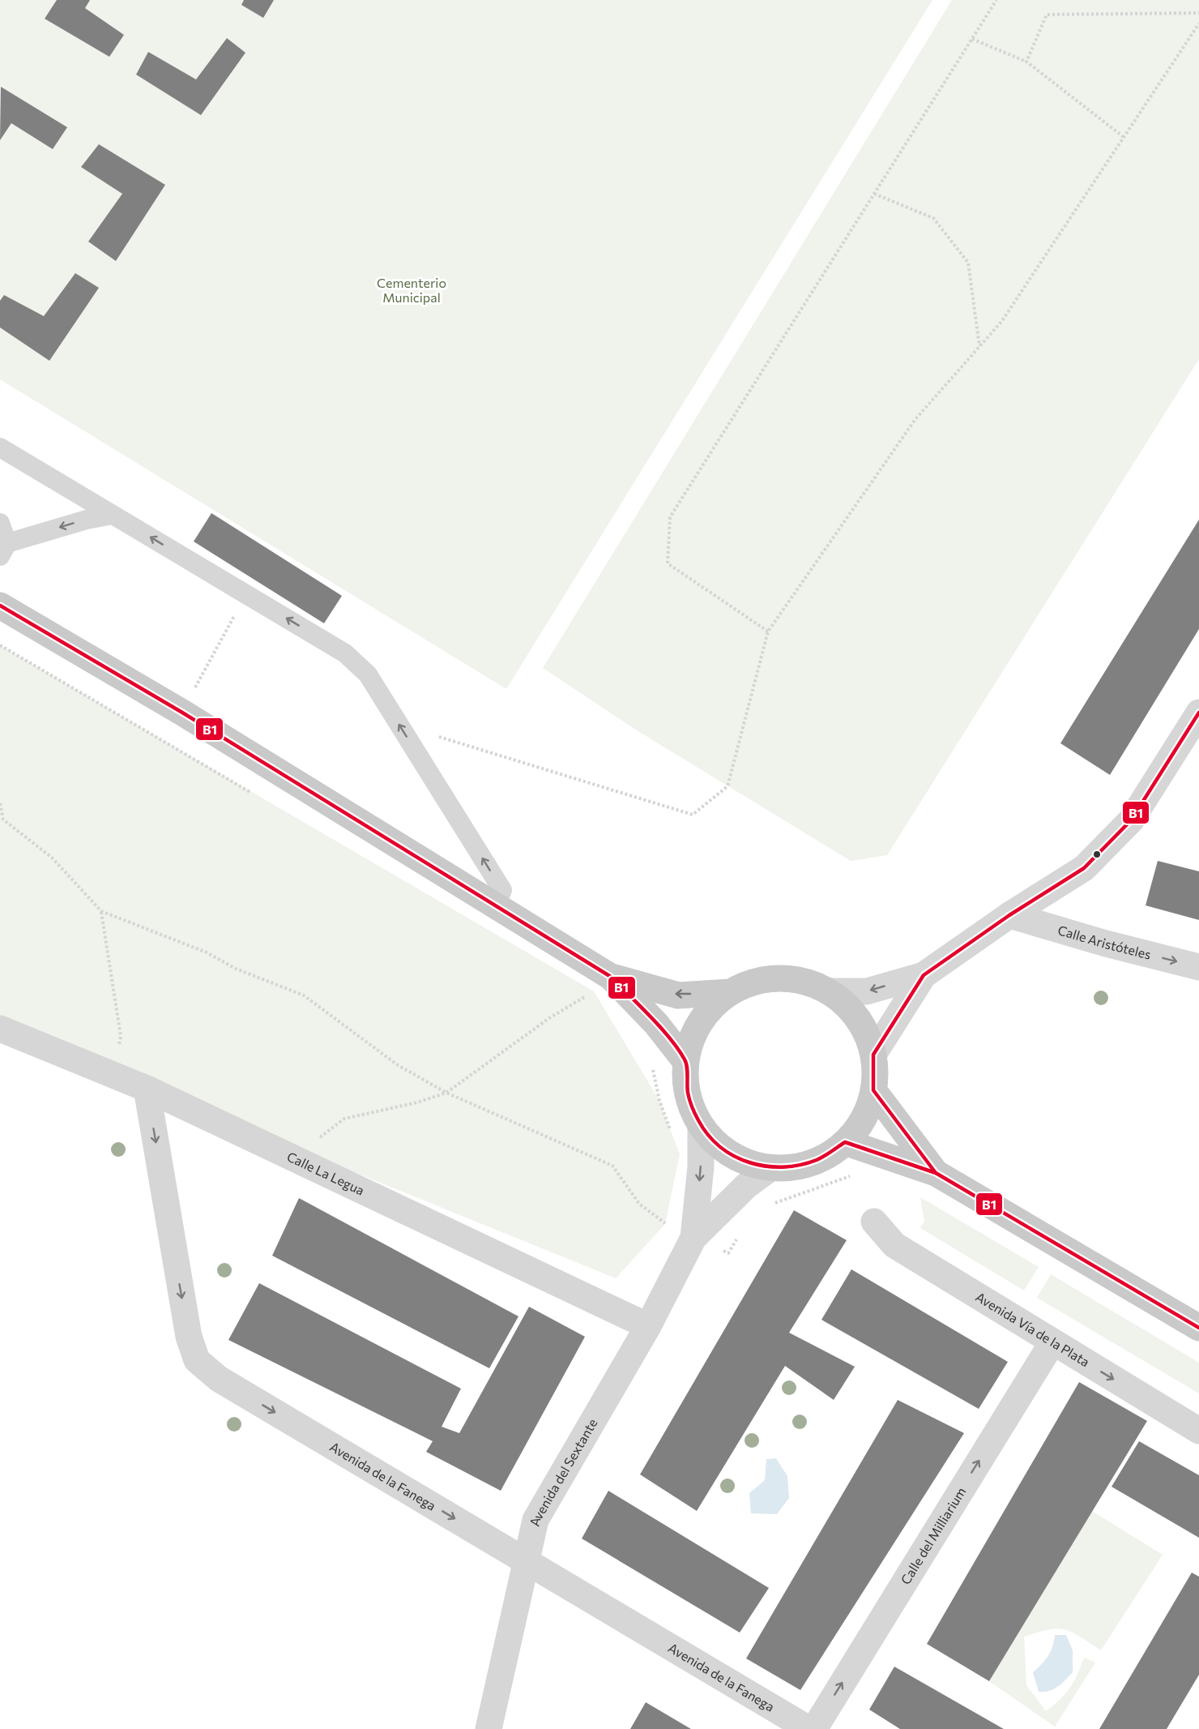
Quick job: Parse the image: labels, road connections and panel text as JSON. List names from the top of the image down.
{
  "streets": {
    "street": [
      "Calle Aristóteles",
      "Calle La Legua",
      "Avenida Vía de la Plata",
      "Avenida del Sextante",
      "Avenida de la Fanega",
      "Calle del Milliarium"
    ]
  },
  "crossings": [
    ["Calle La Legua", "Avenida del Sextante"],
    ["Calle La Legua", "Avenida de la Fanega"],
    ["Avenida Vía de la Plata", "Calle del Milliarium"],
    ["Avenida del Sextante", "Avenida de la Fanega"]
  ],
  "one_way": [
    "Calle Aristóteles",
    "Avenida Vía de la Plata",
    "Avenida de la Fanega",
    "Calle del Milliarium"
  ],
  "parks": ["Cementerio Municipal"],
  "lines": ["transit line B1"]
}
